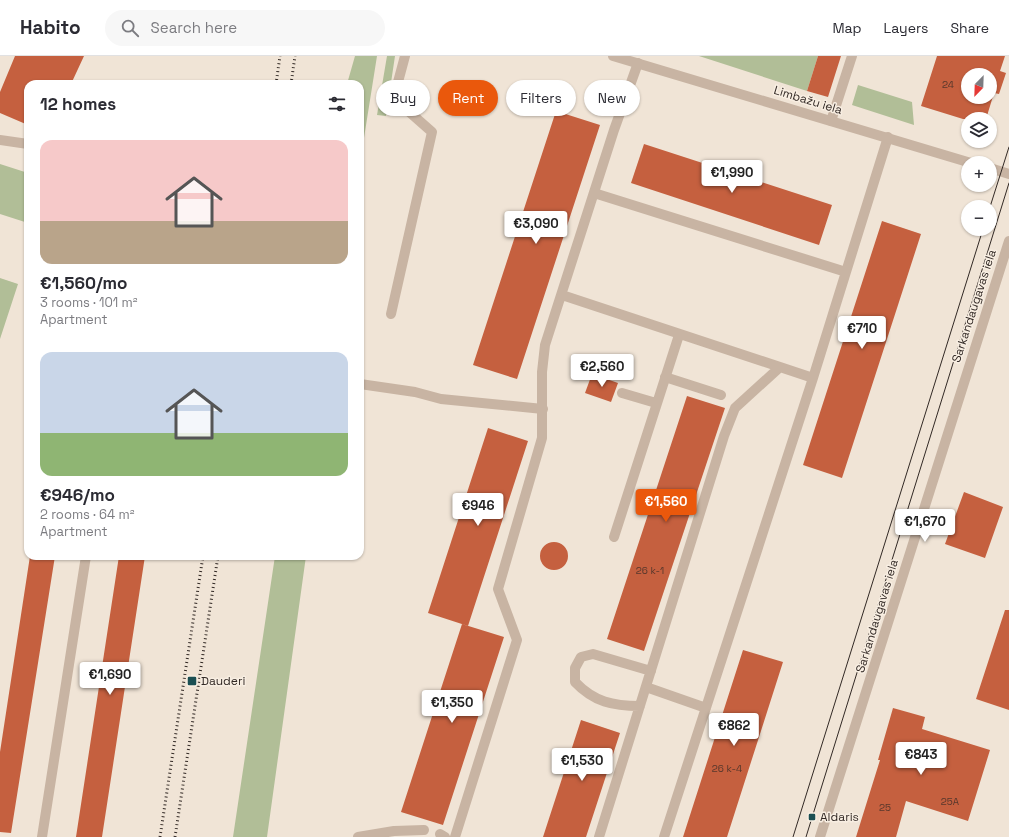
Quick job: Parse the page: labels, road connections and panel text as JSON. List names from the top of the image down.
{
  "streets": {
    "street": ["Limbažu iela", "Sarkandaugavas iela"]
  },
  "places": {
    "transit": ["Dauderi", "Aldaris"]
  },
  "house_numbers": [
    "24",
    "26 k-1",
    "26 k-4",
    "25A",
    "25"
  ],
  "north": "bottom left",
  "page": {
    "header": "Habito",
    "search": "Search here",
    "nav": ["Map", "Layers", "Share"],
    "map_buttons": ["+", "−"],
    "chip": [
      "Buy",
      "Rent",
      "Filters",
      "New"
    ],
    "heading": "12 homes",
    "list": [
      {
        "name": "€1,560/mo",
        "note": "3 rooms · 101 m² · Apartment"
      },
      {
        "name": "€946/mo",
        "note": "2 rooms · 64 m² · Apartment"
      }
    ],
    "price": [
      "€1,990",
      "€3,090",
      "€710",
      "€2,560",
      "€1,560",
      "€946",
      "€1,670",
      "€1,690",
      "€1,350",
      "€862",
      "€843",
      "€1,530"
    ]
  }
}
